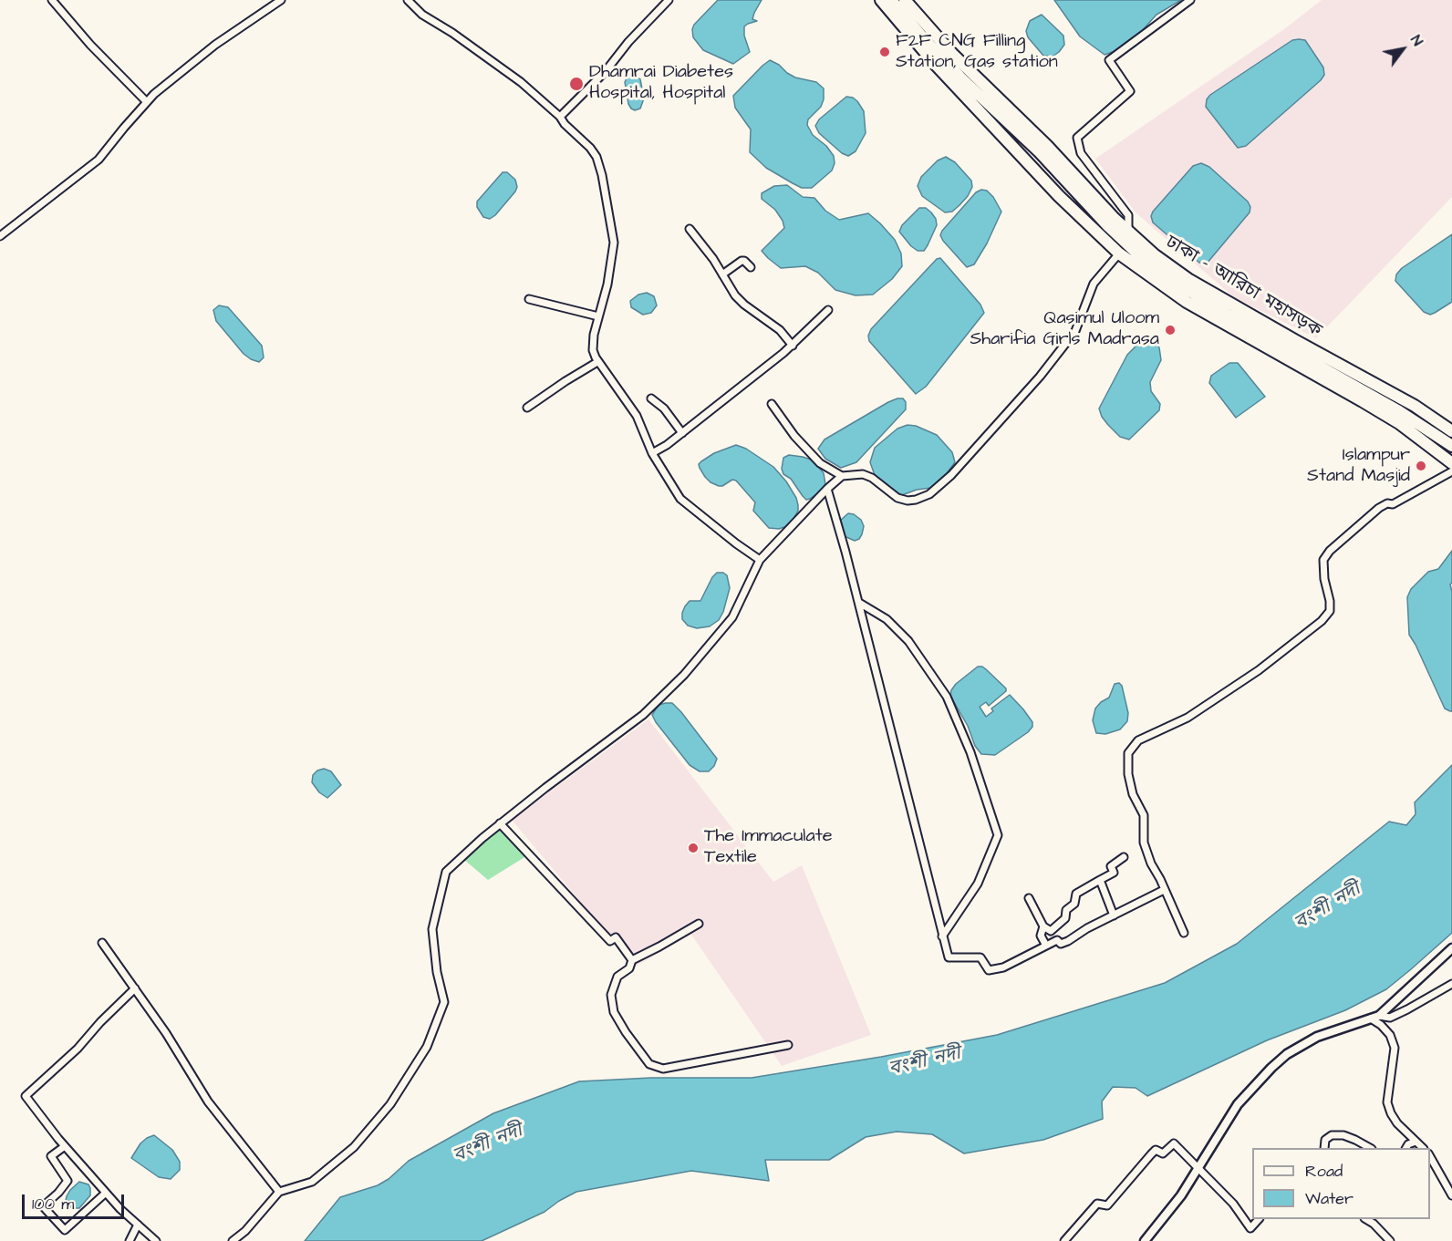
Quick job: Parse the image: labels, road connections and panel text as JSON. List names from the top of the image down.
{
  "streets": {
    "highway": ["ঢাকা - আরিচা মহাসড়ক"]
  },
  "water": ["বংশী নদী"],
  "places": [
    "F2F CNG Filling Station, Gas station",
    "Dhamrai Diabetes Hospital, Hospital",
    "Qasimul Uloom Sharifia Girls Madrasa",
    "Islampur Stand Masjid",
    "The Immaculate Textile"
  ],
  "legend": ["Road", "Water"],
  "scale_bar": "100 m",
  "north": "top right"
}
